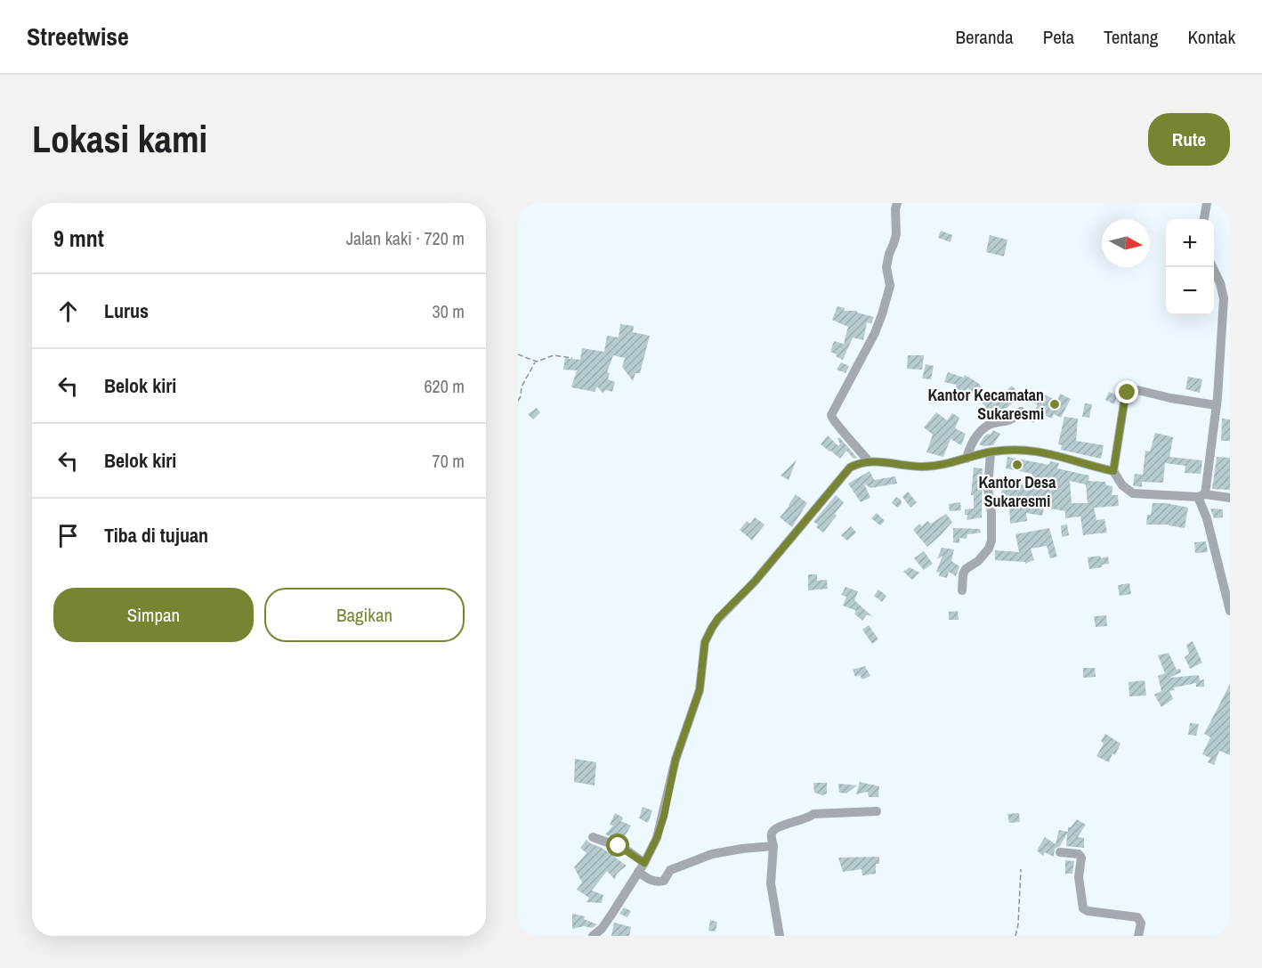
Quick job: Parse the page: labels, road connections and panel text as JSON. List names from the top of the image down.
{
  "places": ["Kantor Kecamatan Sukaresmi", "Kantor Desa Sukaresmi"],
  "north": "right",
  "page": {
    "header": "Streetwise",
    "nav": [
      "Beranda",
      "Peta",
      "Tentang",
      "Kontak"
    ],
    "buttons": [
      "Rute",
      ["Simpan", "Bagikan"]
    ],
    "title": "Lokasi kami",
    "heading": ["9 mnt", "Jalan kaki · 720 m"],
    "map_buttons": ["+", "−"],
    "list": [
      ["Lurus", "30 m"],
      ["Belok kiri", "620 m"],
      ["Belok kiri", "70 m"],
      "Tiba di tujuan"
    ]
  }
}
